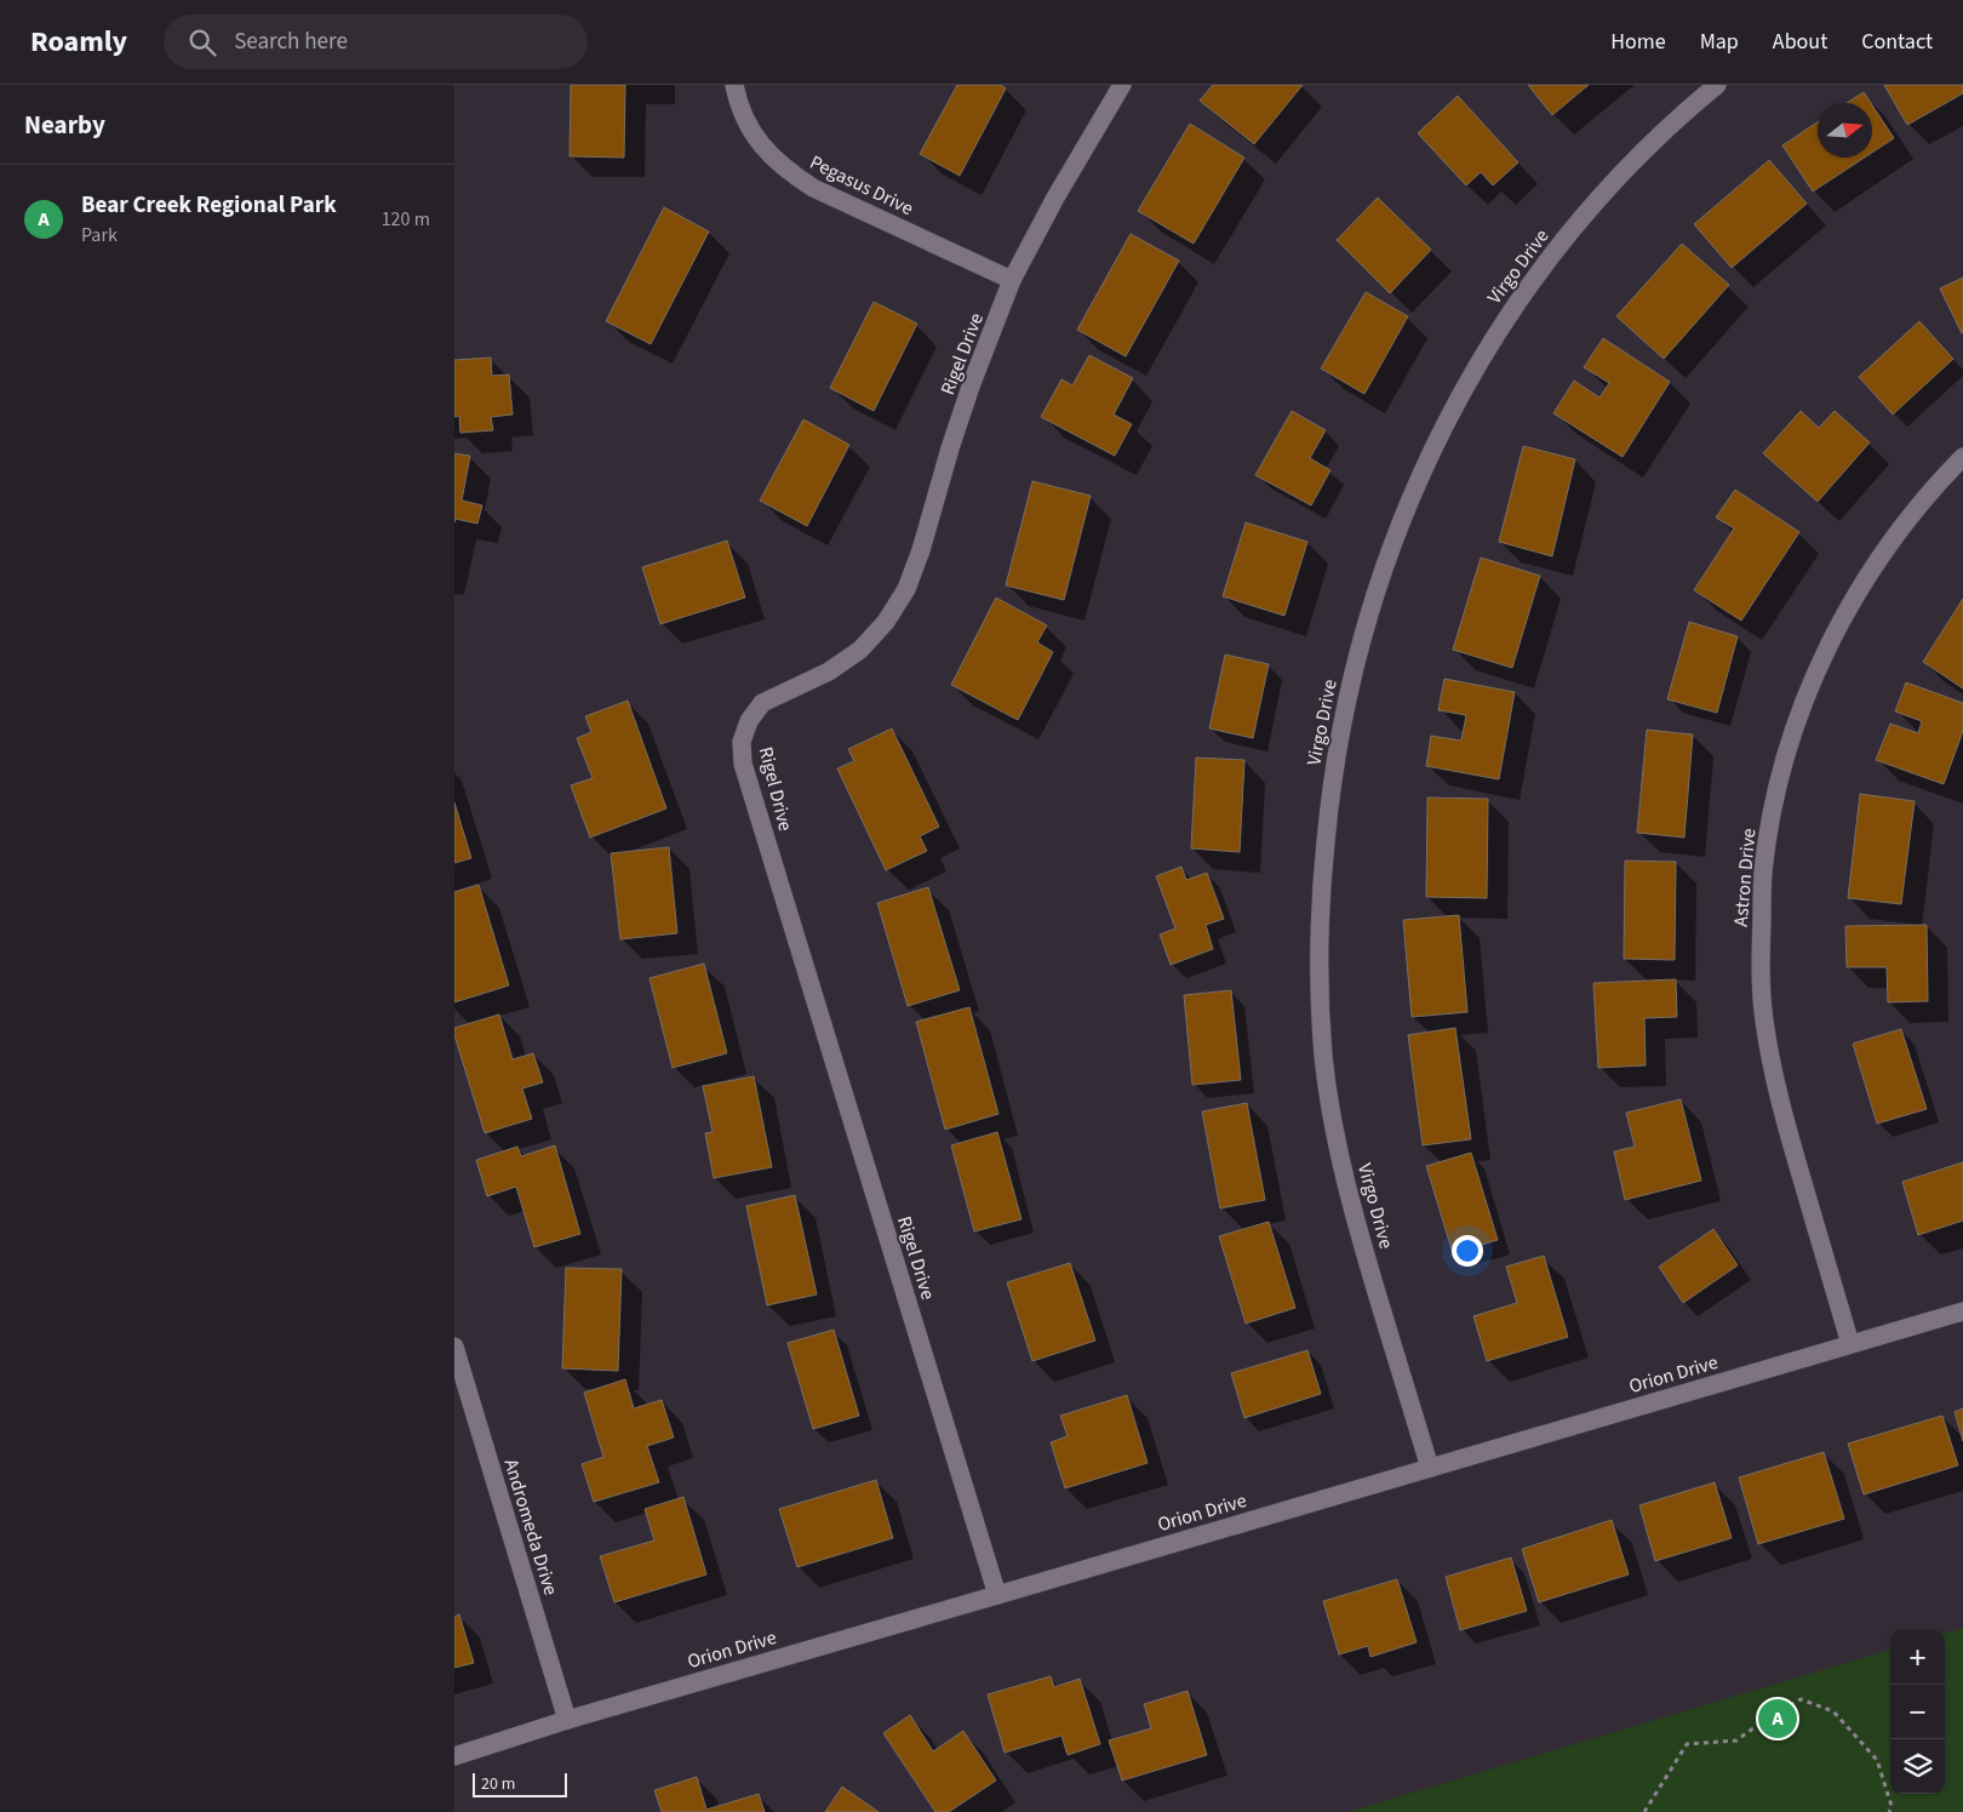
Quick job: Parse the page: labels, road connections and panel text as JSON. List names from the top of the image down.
{
  "streets": {
    "street": [
      "Pegasus Drive",
      "Virgo Drive",
      "Rigel Drive",
      "Astron Drive",
      "Orion Drive",
      "Andromeda Drive"
    ]
  },
  "crossings": [
    ["Pegasus Drive", "Rigel Drive"],
    ["Virgo Drive", "Orion Drive"],
    ["Rigel Drive", "Orion Drive"],
    ["Astron Drive", "Orion Drive"],
    ["Orion Drive", "Andromeda Drive"]
  ],
  "scale_bar": "20 m",
  "north": "right",
  "page": {
    "header": "Roamly",
    "search": "Search here",
    "nav": [
      "Home",
      "Map",
      "About",
      "Contact"
    ],
    "heading": "Nearby",
    "list": [
      {
        "mark": "A",
        "name": "Bear Creek Regional Park",
        "note": "Park",
        "value": "120 m"
      }
    ],
    "map_buttons": ["+", "−"],
    "pins": "A",
    "scale": "20 m"
  }
}
